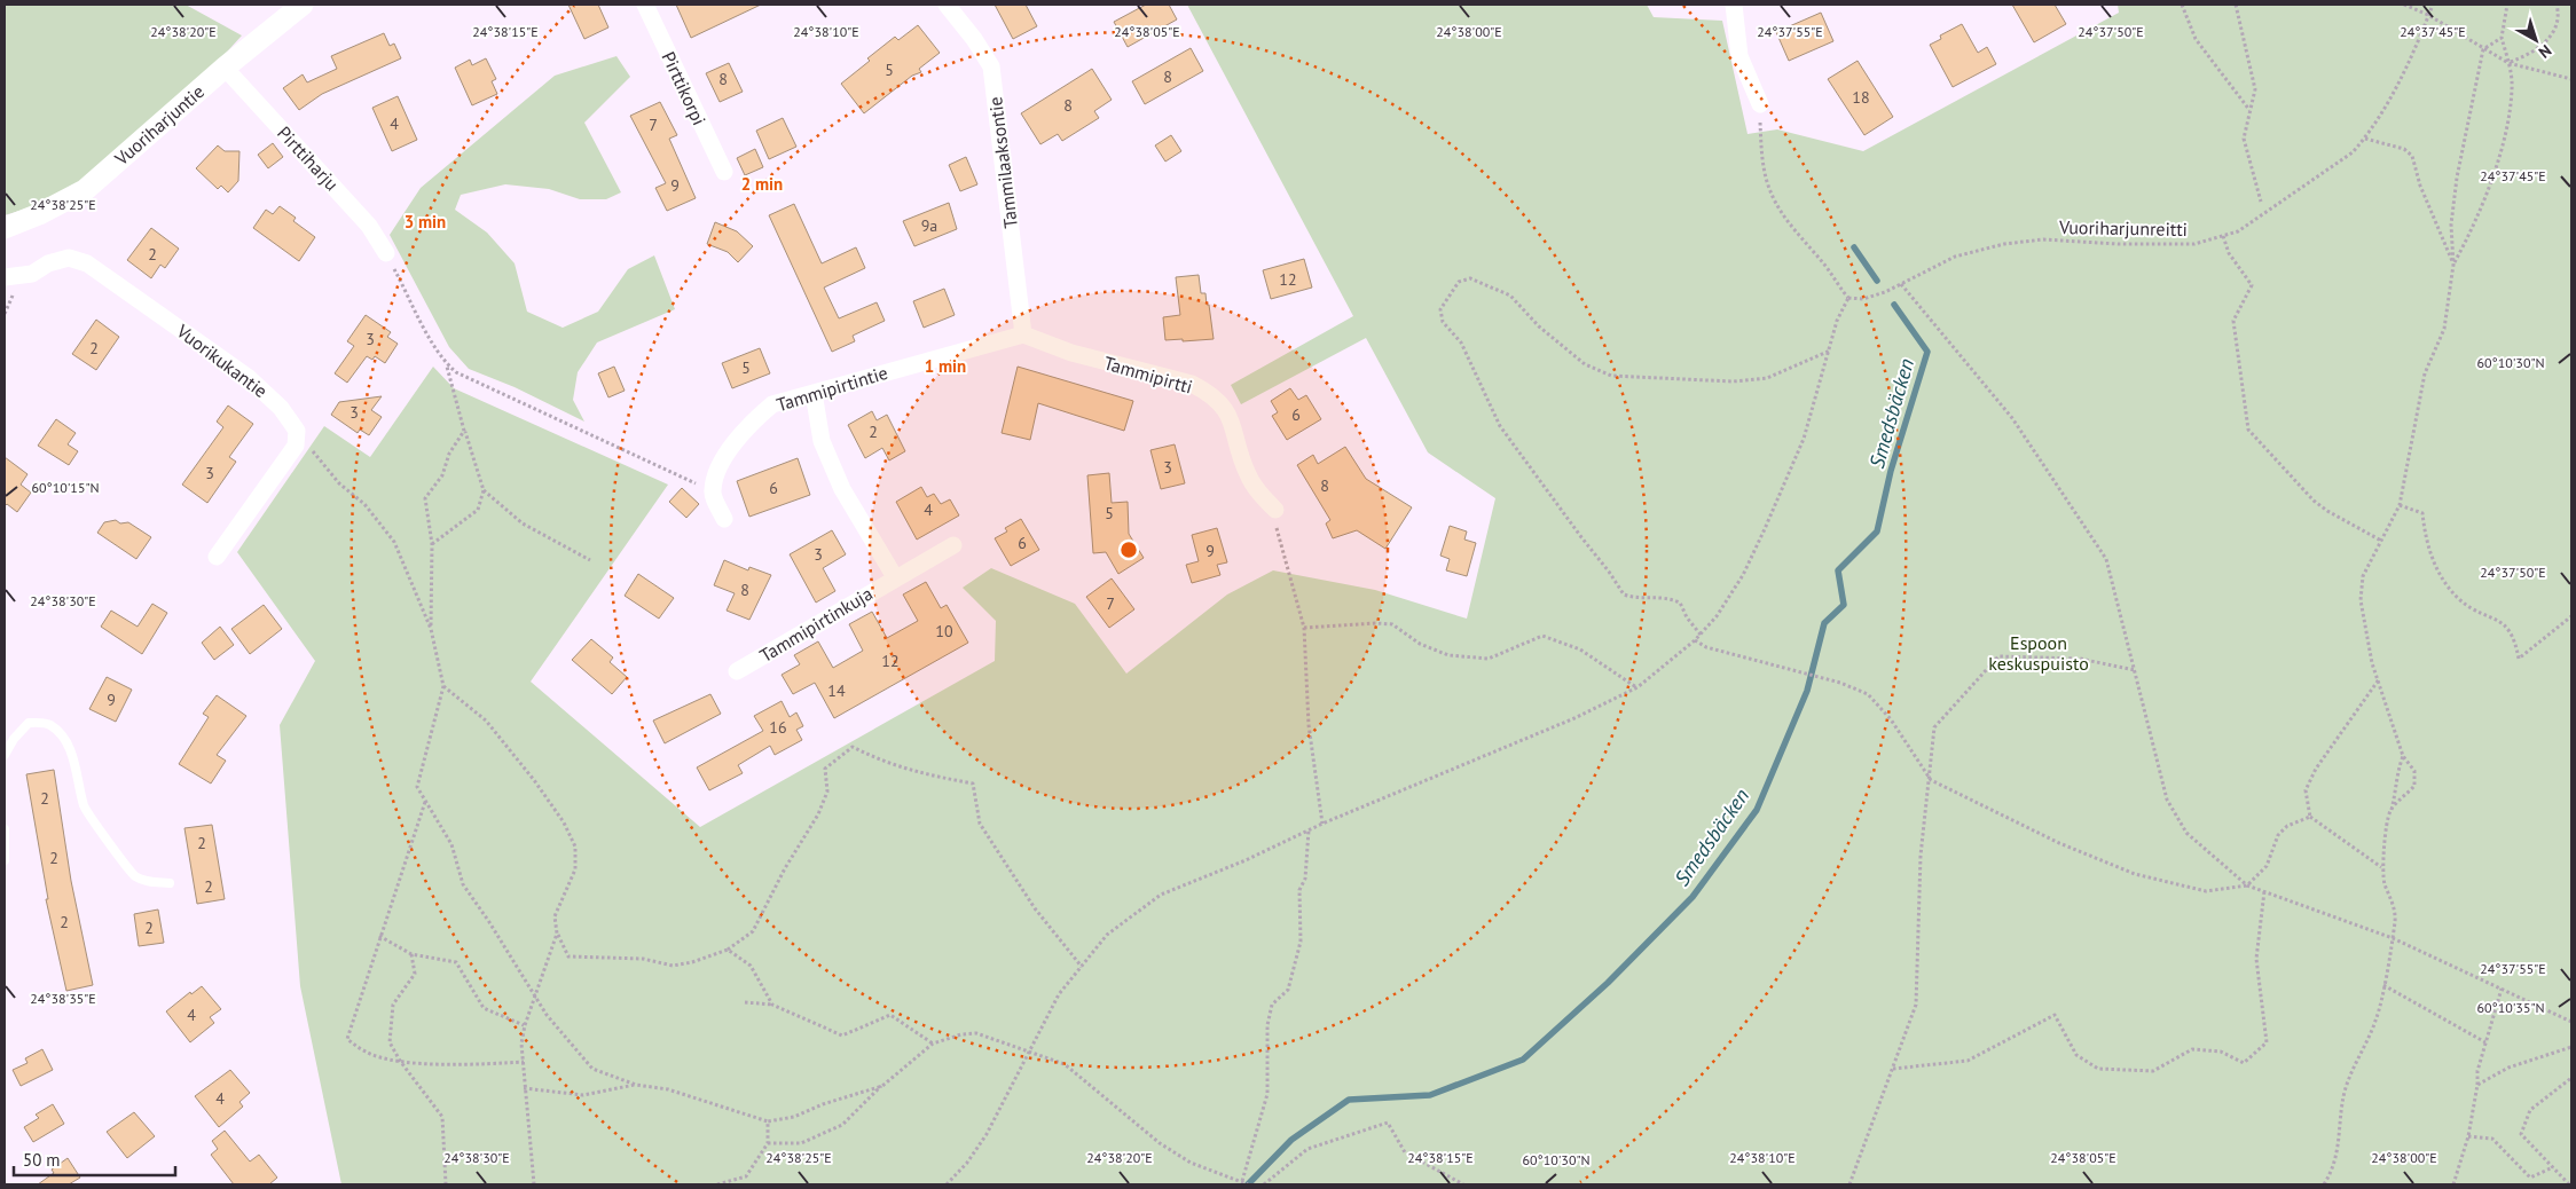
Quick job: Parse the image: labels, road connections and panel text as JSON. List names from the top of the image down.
{
  "streets": {
    "street": [
      "Pirttikorpi",
      "Vuoriharjuntie",
      "Pirttiharju",
      "Tammilaaksontie",
      "Vuorikukantie",
      "Tammipirtti",
      "Tammipirtintie",
      "Tammipirtinkuja"
    ],
    "path": ["Vuoriharjunreitti"]
  },
  "crossings": [
    ["Vuoriharjuntie", "Pirttiharju"],
    ["Tammilaaksontie", "Tammipirtti"],
    ["Tammilaaksontie", "Tammipirtintie"],
    ["Tammipirtti", "Tammipirtintie"],
    ["Tammipirtintie", "Tammipirtinkuja"]
  ],
  "water": ["Smedsbäcken"],
  "parks": ["Espoon keskuspuisto"],
  "house_numbers": [
    "5",
    "8",
    "8",
    "18",
    "8",
    "4",
    "7",
    "9",
    "9a",
    "2",
    "12",
    "3",
    "2",
    "5",
    "3",
    "6",
    "2",
    "3",
    "3",
    "8",
    "6",
    "4",
    "5",
    "6",
    "9",
    "3",
    "8",
    "7",
    "10",
    "12",
    "14",
    "9",
    "16",
    "2",
    "2",
    "2",
    "2",
    "2",
    "2",
    "4",
    "4"
  ],
  "scale_bar": "50 m",
  "north": "bottom right",
  "coordinates": [
    "24°38'20\"E",
    "24°38'15\"E",
    "24°38'10\"E",
    "24°38'05\"E",
    "24°38'00\"E",
    "24°37'55\"E",
    "24°37'50\"E",
    "24°37'45\"E",
    "24°38'25\"E",
    "60°10'30\"N",
    "60°10'15\"N",
    "24°38'30\"E",
    "24°38'35\"E",
    "60°10'35\"N"
  ],
  "rings": ["2 min", "3 min", "1 min"]
}
